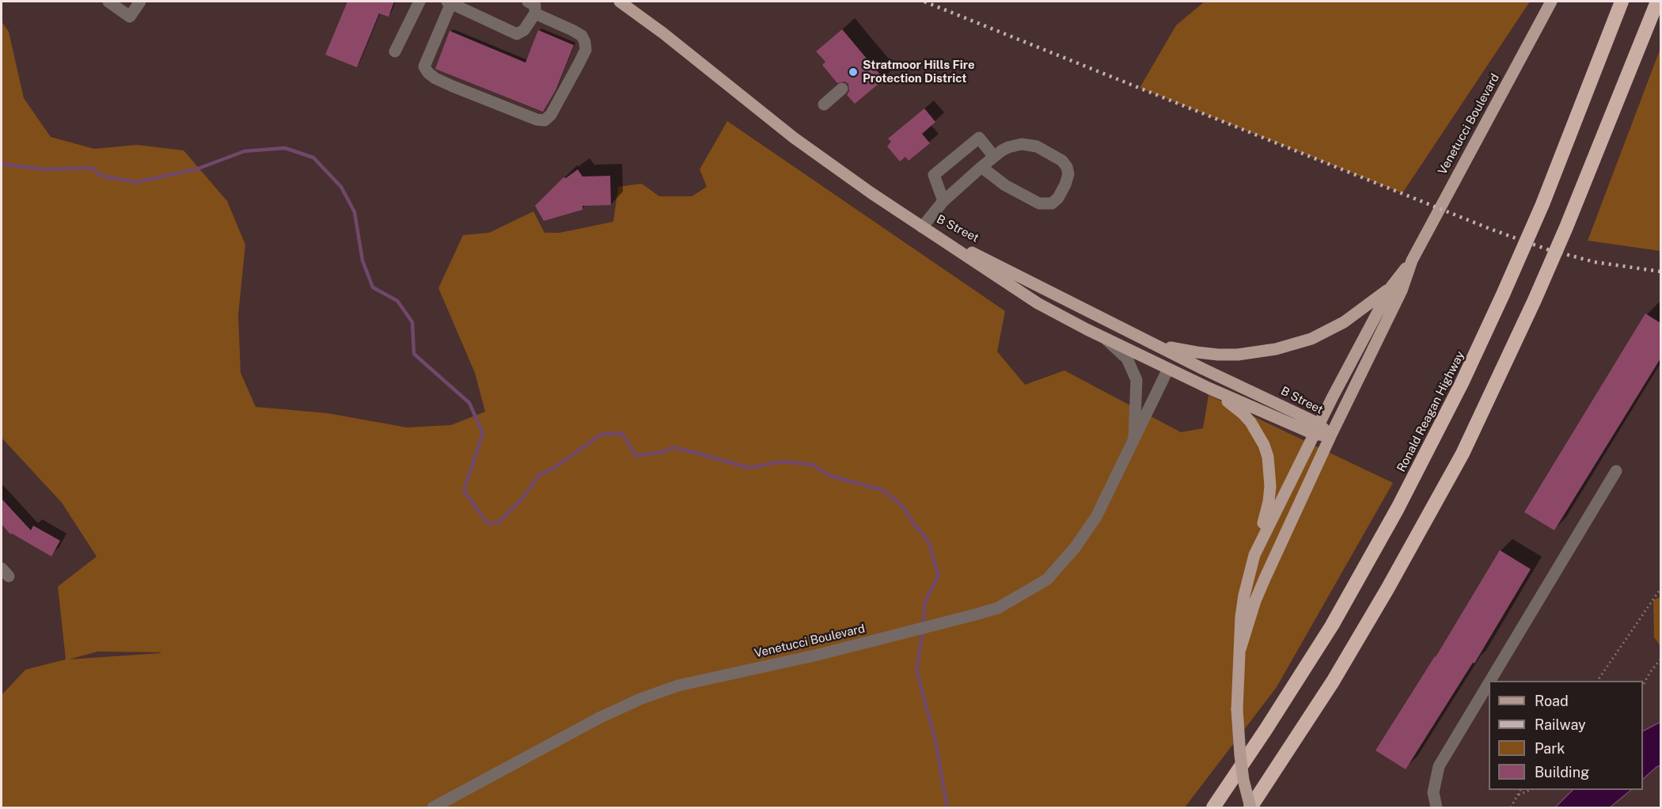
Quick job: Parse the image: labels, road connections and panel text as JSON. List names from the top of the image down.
{
  "streets": {
    "highway": ["Ronald Reagan Highway"],
    "main road": ["Venetucci Boulevard", "B Street"]
  },
  "crossings": [
    ["Venetucci Boulevard", "B Street"]
  ],
  "places": ["Stratmoor Hills Fire Protection District"],
  "legend": [
    "Road",
    "Railway",
    "Park",
    "Building"
  ]
}
